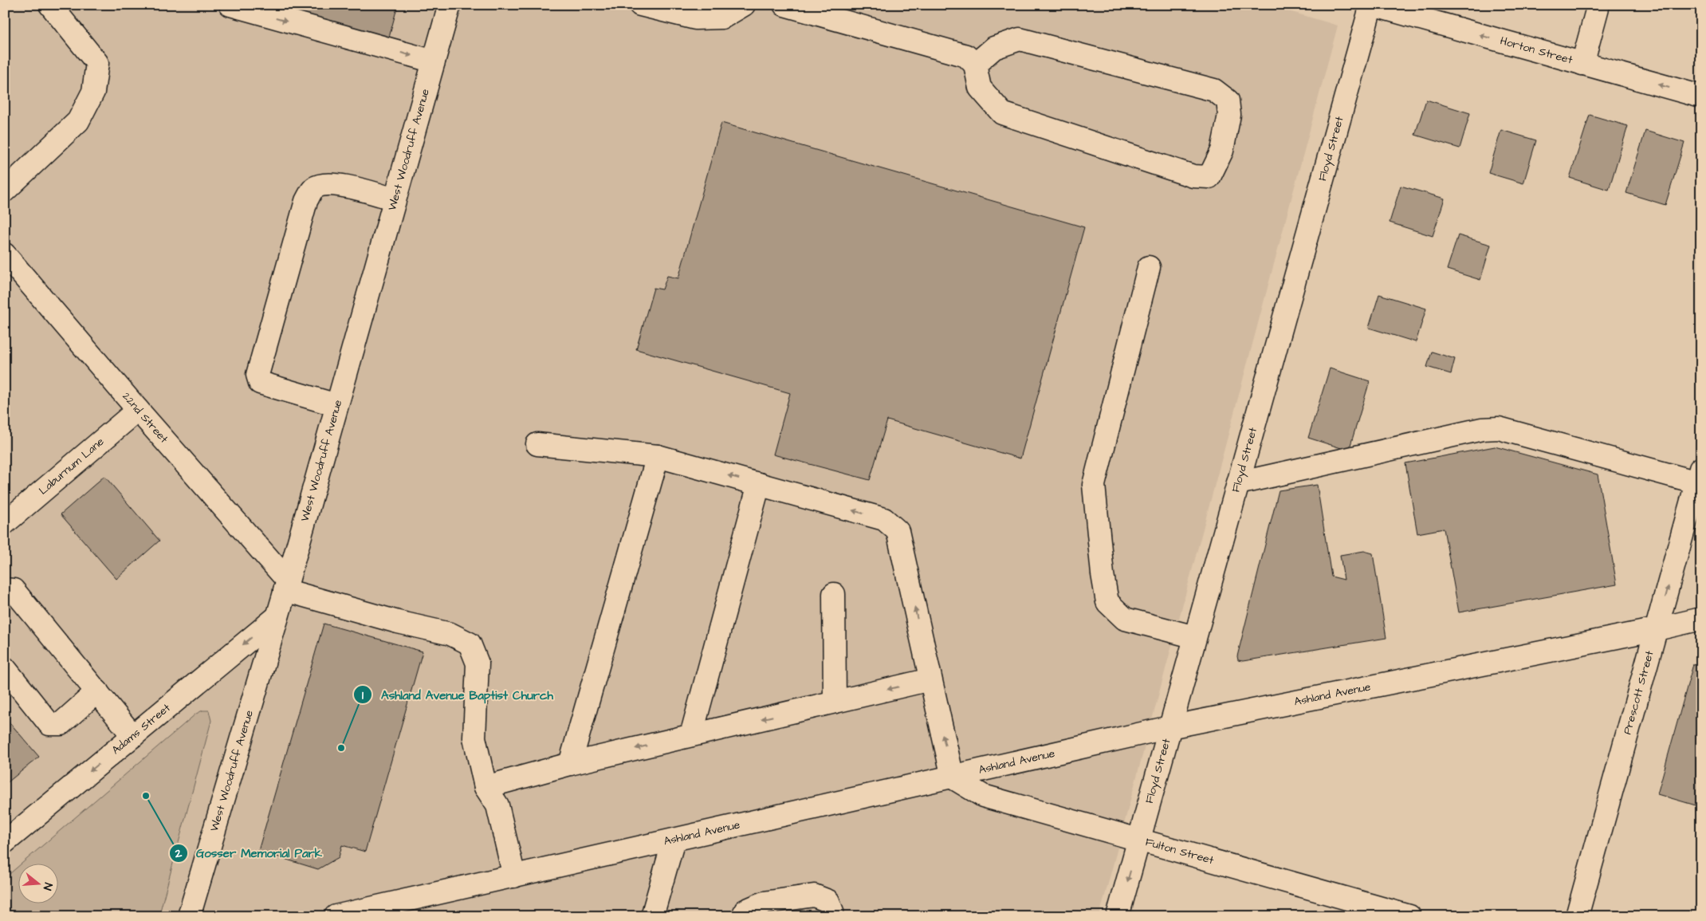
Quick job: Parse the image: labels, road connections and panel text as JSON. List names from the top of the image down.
{
  "streets": {
    "street": [
      "Horton Street",
      "Floyd Street",
      "West Woodruff Avenue",
      "22nd Street",
      "Laburnum Lane",
      "Prescott Street",
      "Ashland Avenue",
      "Adams Street",
      "Fulton Street"
    ]
  },
  "crossings": [
    ["Horton Street", "Floyd Street"],
    ["Floyd Street", "Ashland Avenue"],
    ["Floyd Street", "Fulton Street"],
    ["West Woodruff Avenue", "22nd Street"],
    ["West Woodruff Avenue", "Adams Street"],
    ["22nd Street", "Laburnum Lane"],
    ["Prescott Street", "Ashland Avenue"],
    ["Ashland Avenue", "Fulton Street"]
  ],
  "one_way": ["Horton Street", "Prescott Street", "Adams Street"],
  "places": ["Ashland Avenue Baptist Church", "Gosser Memorial Park"],
  "north": "right"
}
